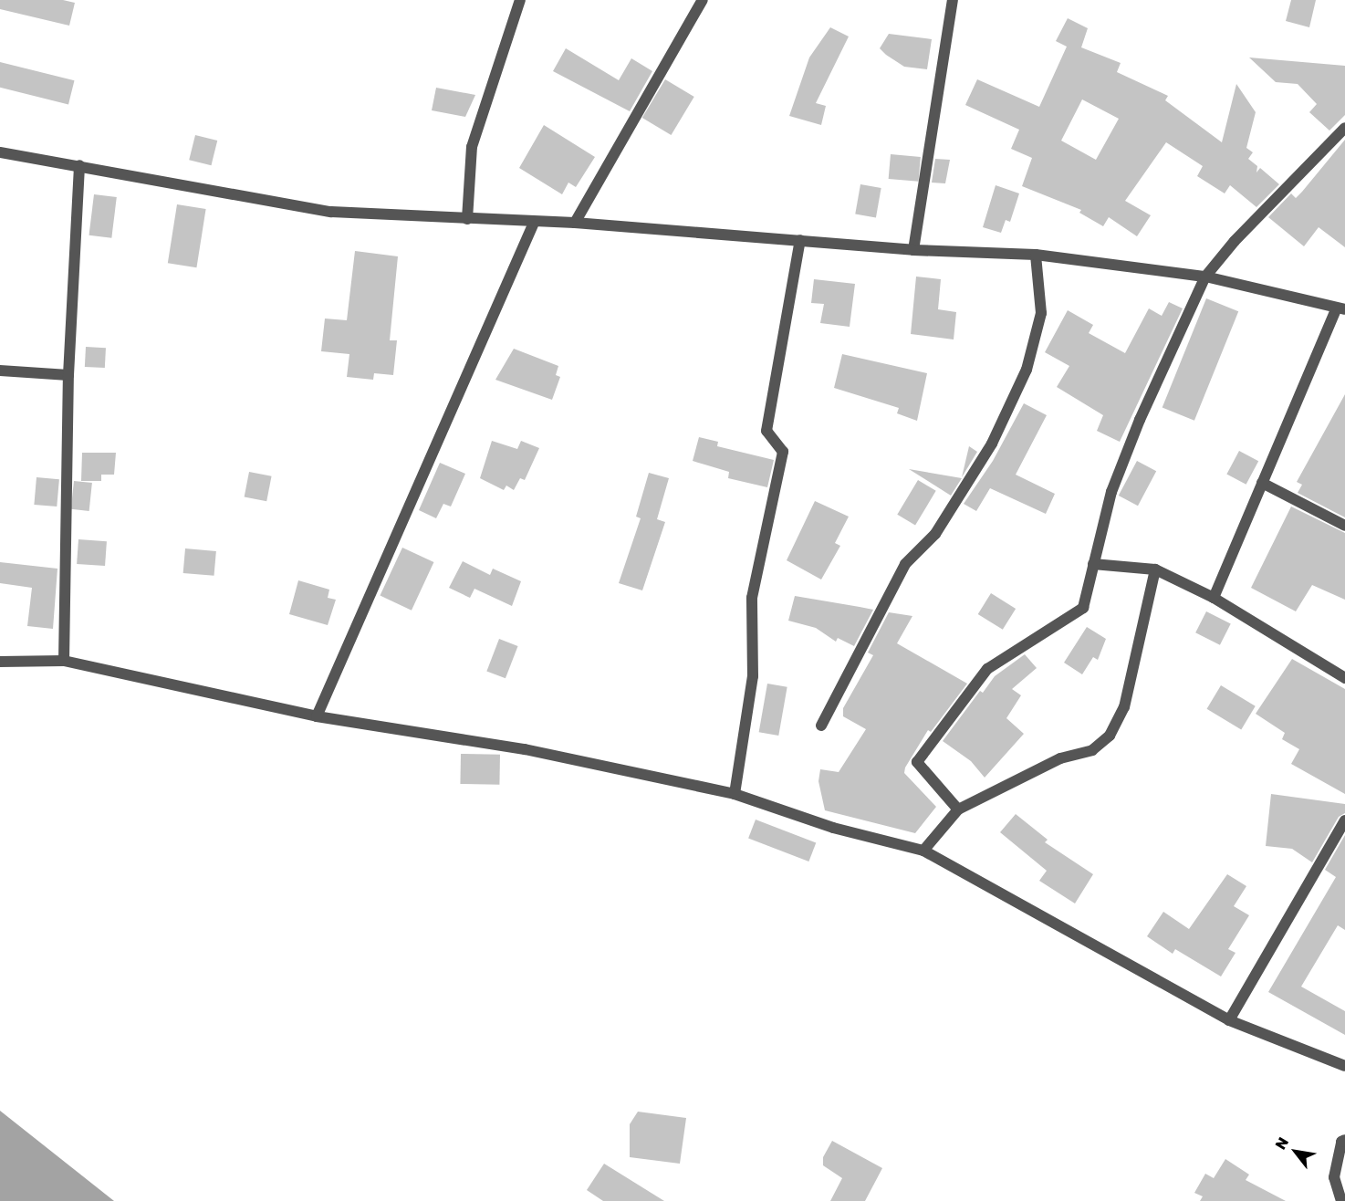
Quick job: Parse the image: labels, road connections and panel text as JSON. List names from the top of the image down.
{
  "north": "top left"
}
